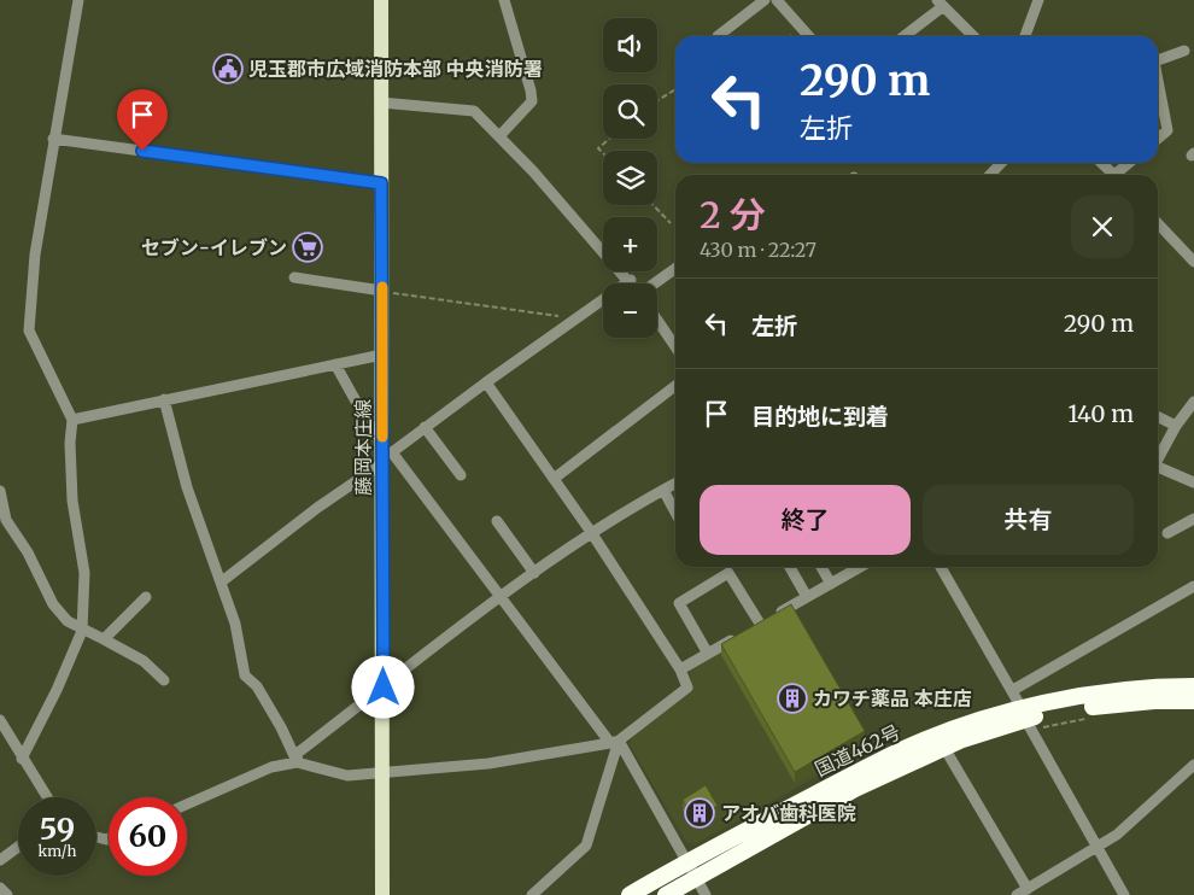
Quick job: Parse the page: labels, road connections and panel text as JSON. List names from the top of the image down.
{
  "streets": {
    "highway": ["国道462号"],
    "main road": ["藤岡本庄線"]
  },
  "places": {
    "public building": ["児玉郡市広域消防本部 中央消防署"],
    "supermarket": ["セブン-イレブン"],
    "building": ["カワチ薬品 本庄店", "アオバ歯科医院"]
  },
  "page": {
    "map_buttons": ["+", "−"],
    "turn": ["290 m", "左折"],
    "heading": ["2 分", "430 m · 22:27"],
    "list": [
      {
        "name": "左折",
        "value": "290 m"
      },
      {
        "name": "目的地に到着",
        "value": "140 m"
      }
    ],
    "buttons": ["終了", "共有"],
    "speed": "59 km/h",
    "limit": "60"
  }
}
